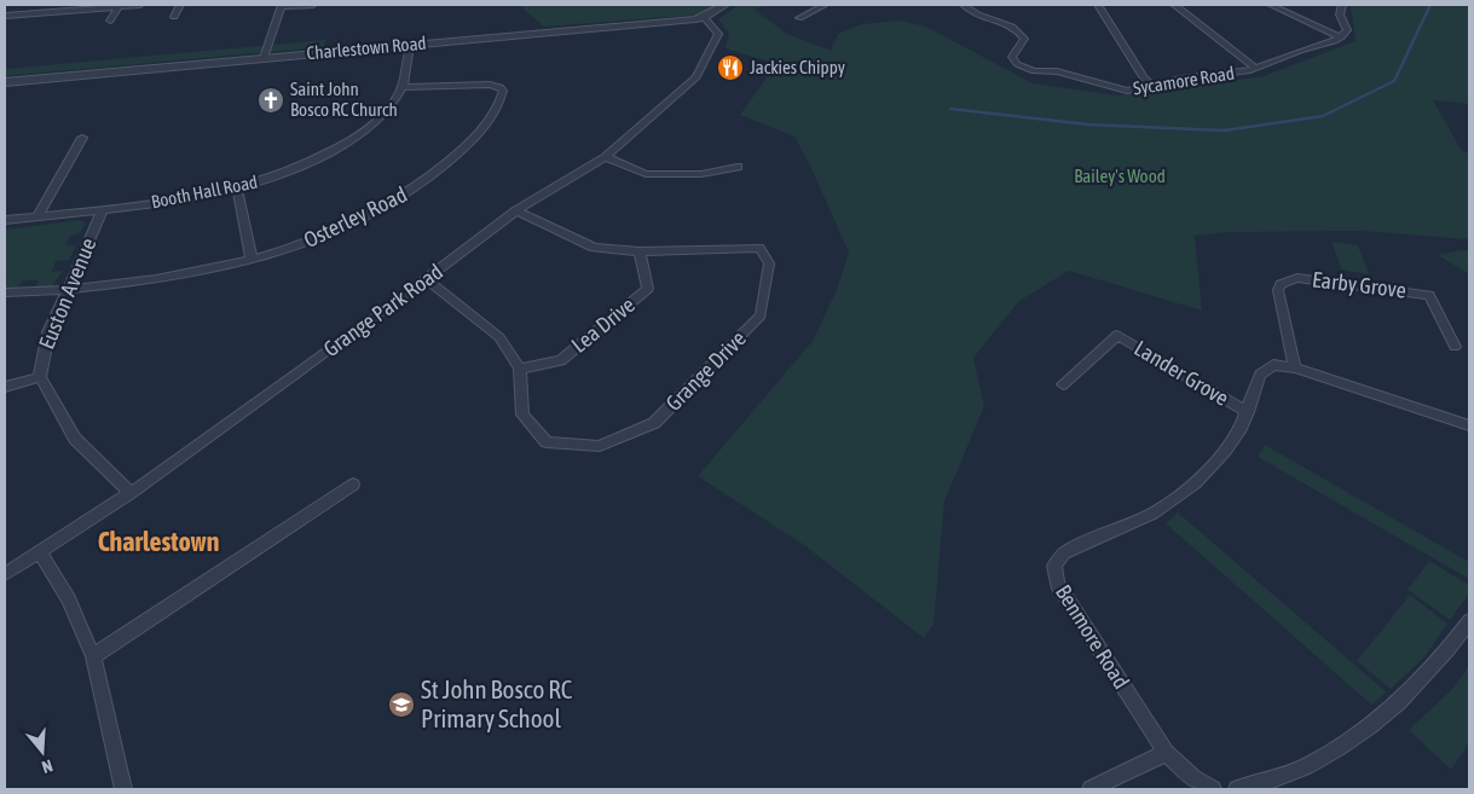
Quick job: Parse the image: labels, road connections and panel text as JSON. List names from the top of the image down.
{
  "streets": {
    "street": [
      "Charlestown Road",
      "Sycamore Road",
      "Booth Hall Road",
      "Osterley Road",
      "Earby Grove",
      "Euston Avenue",
      "Grange Park Road",
      "Lea Drive",
      "Grange Drive",
      "Lander Grove",
      "Benmore Road"
    ]
  },
  "crossings": [
    ["Charlestown Road", "Booth Hall Road"],
    ["Charlestown Road", "Grange Park Road"],
    ["Booth Hall Road", "Osterley Road"],
    ["Booth Hall Road", "Euston Avenue"],
    ["Osterley Road", "Euston Avenue"],
    ["Earby Grove", "Benmore Road"],
    ["Euston Avenue", "Grange Park Road"],
    ["Grange Park Road", "Grange Drive"],
    ["Lea Drive", "Grange Drive"],
    ["Lander Grove", "Benmore Road"]
  ],
  "districts": ["Charlestown"],
  "parks": ["Bailey's Wood"],
  "places": {
    "restaurant": ["Jackies Chippy"],
    "church": ["Saint John Bosco RC Church"],
    "school or university": ["St John Bosco RC Primary School"]
  },
  "north": "bottom"
}
